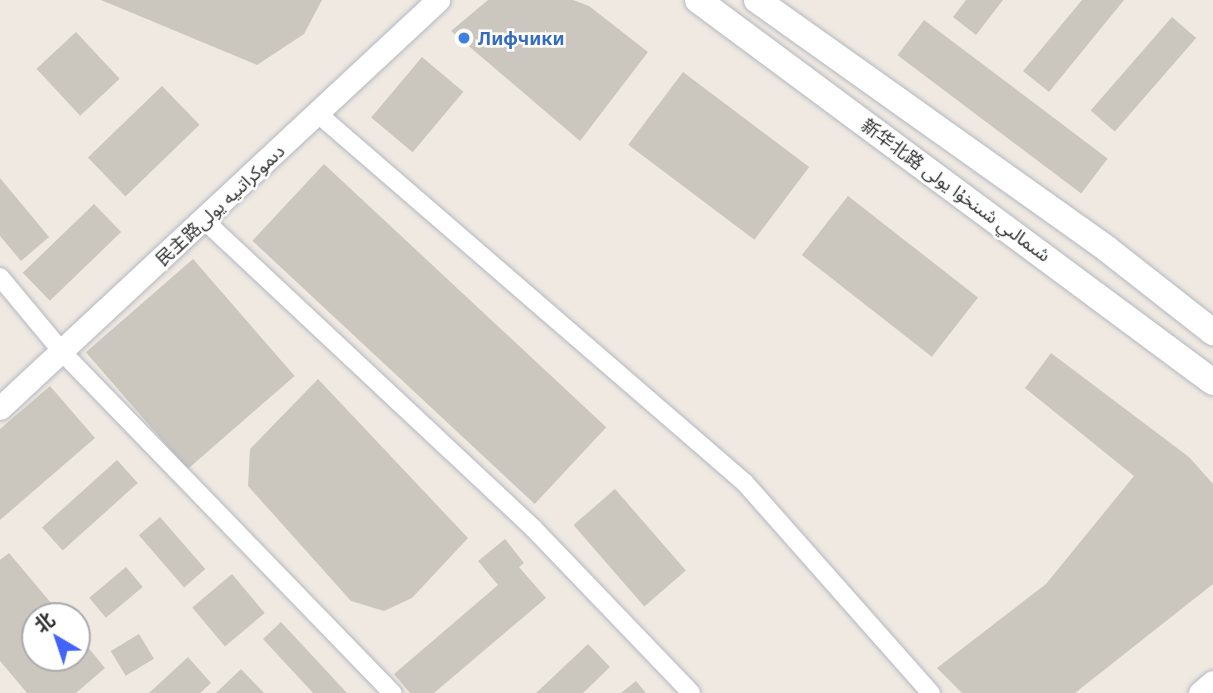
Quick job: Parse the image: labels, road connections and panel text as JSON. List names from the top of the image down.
{
  "streets": {
    "main road": ["新华北路 شىمالىي شىنخۇا يولى"],
    "street": ["民主路دىموكراتىيە يولى"]
  },
  "places": ["Лифчики"],
  "north": "top left"
}
